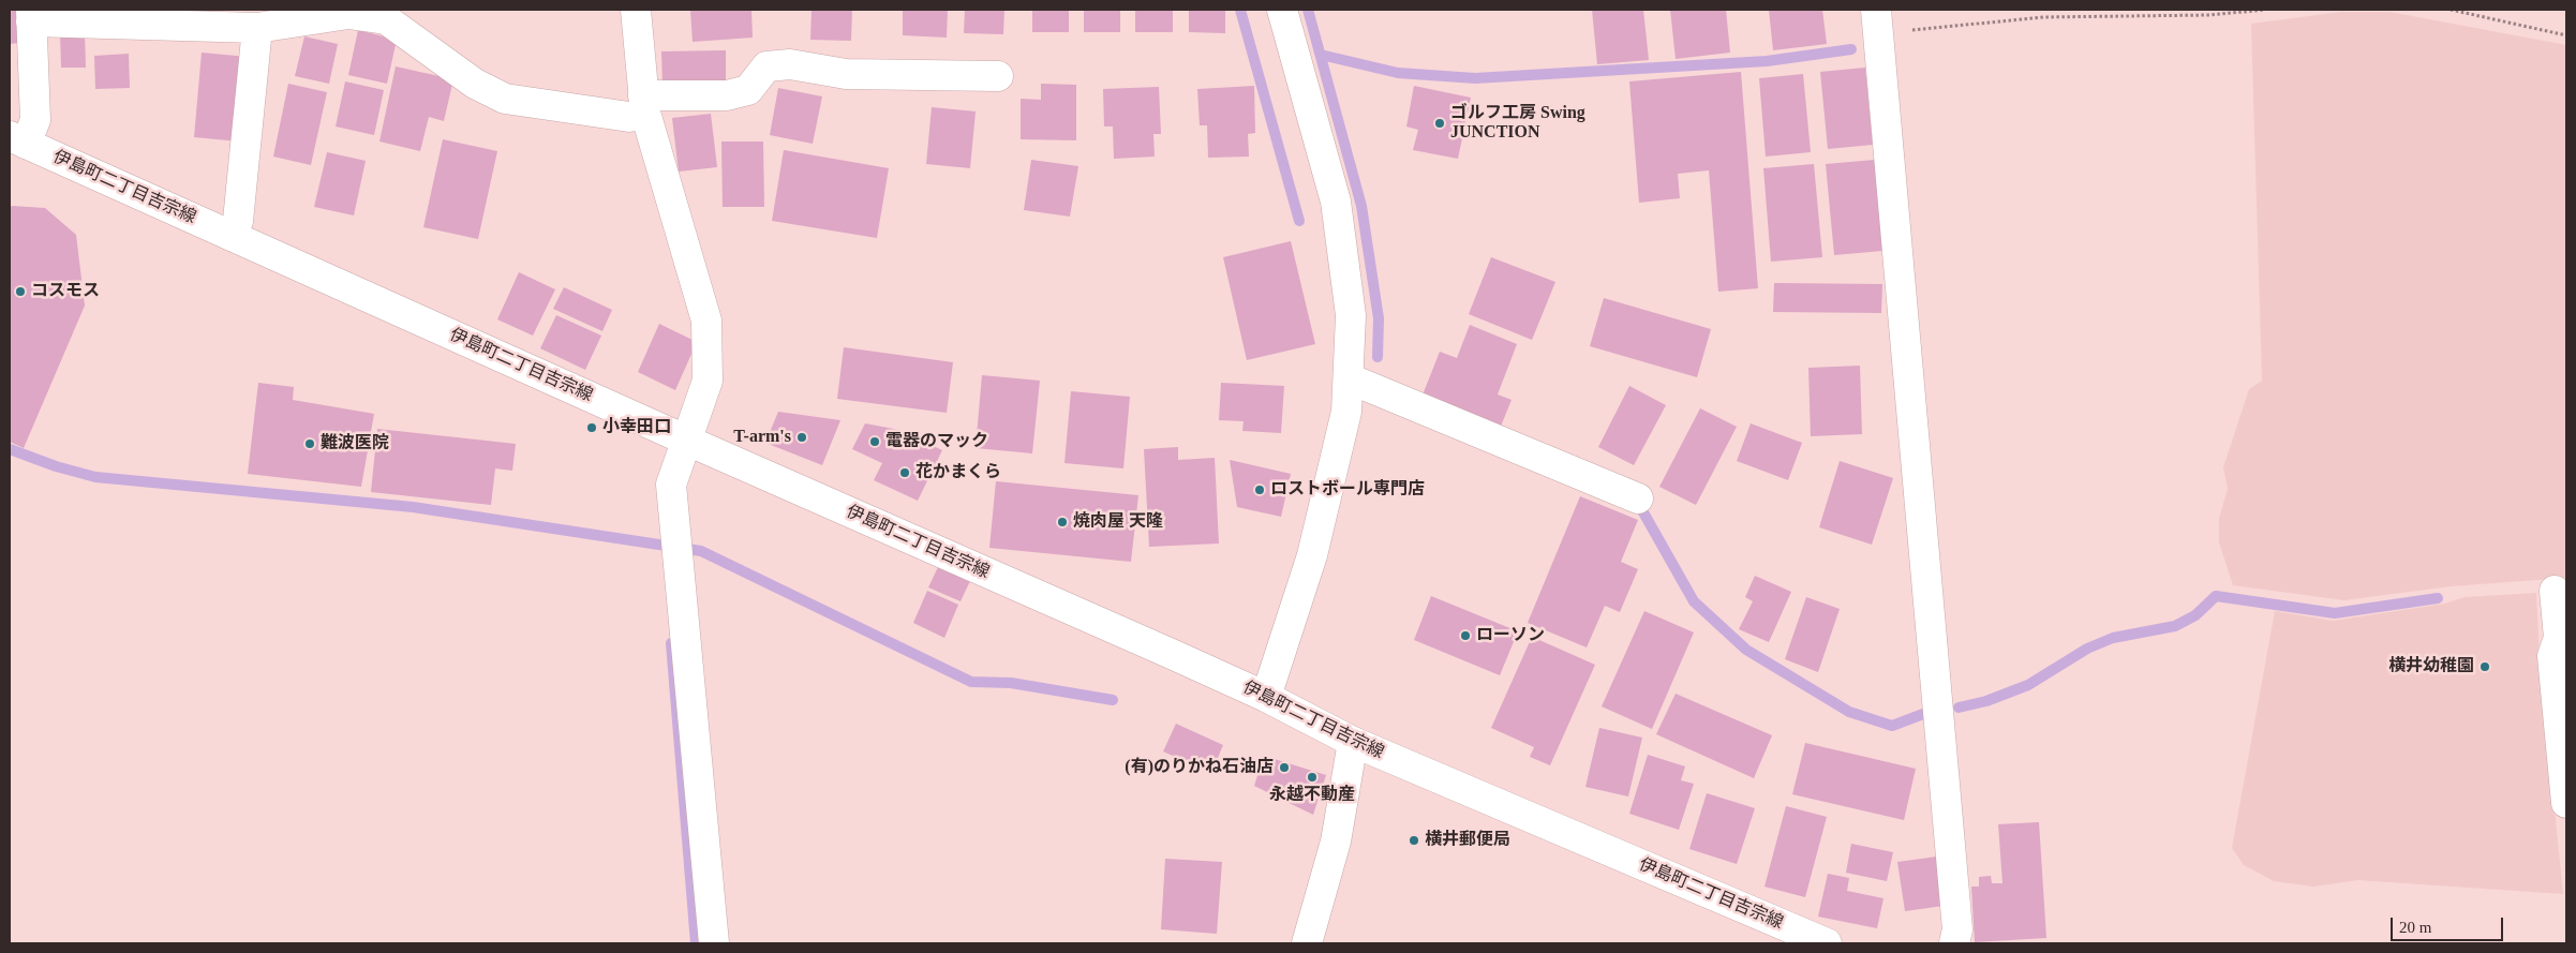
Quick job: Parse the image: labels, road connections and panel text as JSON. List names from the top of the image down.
{
  "streets": {
    "street": ["伊島町二丁目吉宗線"]
  },
  "places": [
    "ゴルフ工房 Swing JUNCTION",
    "コスモス",
    "小幸田口",
    "T-arm's",
    "電器のマック",
    "難波医院",
    "花かまくら",
    "ロストボール専門店",
    "焼肉屋 天隆",
    "ローソン",
    "横井幼稚園",
    "(有)のりかね石油店",
    "永越不動産",
    "横井郵便局"
  ],
  "scale_bar": "20 m"
}
